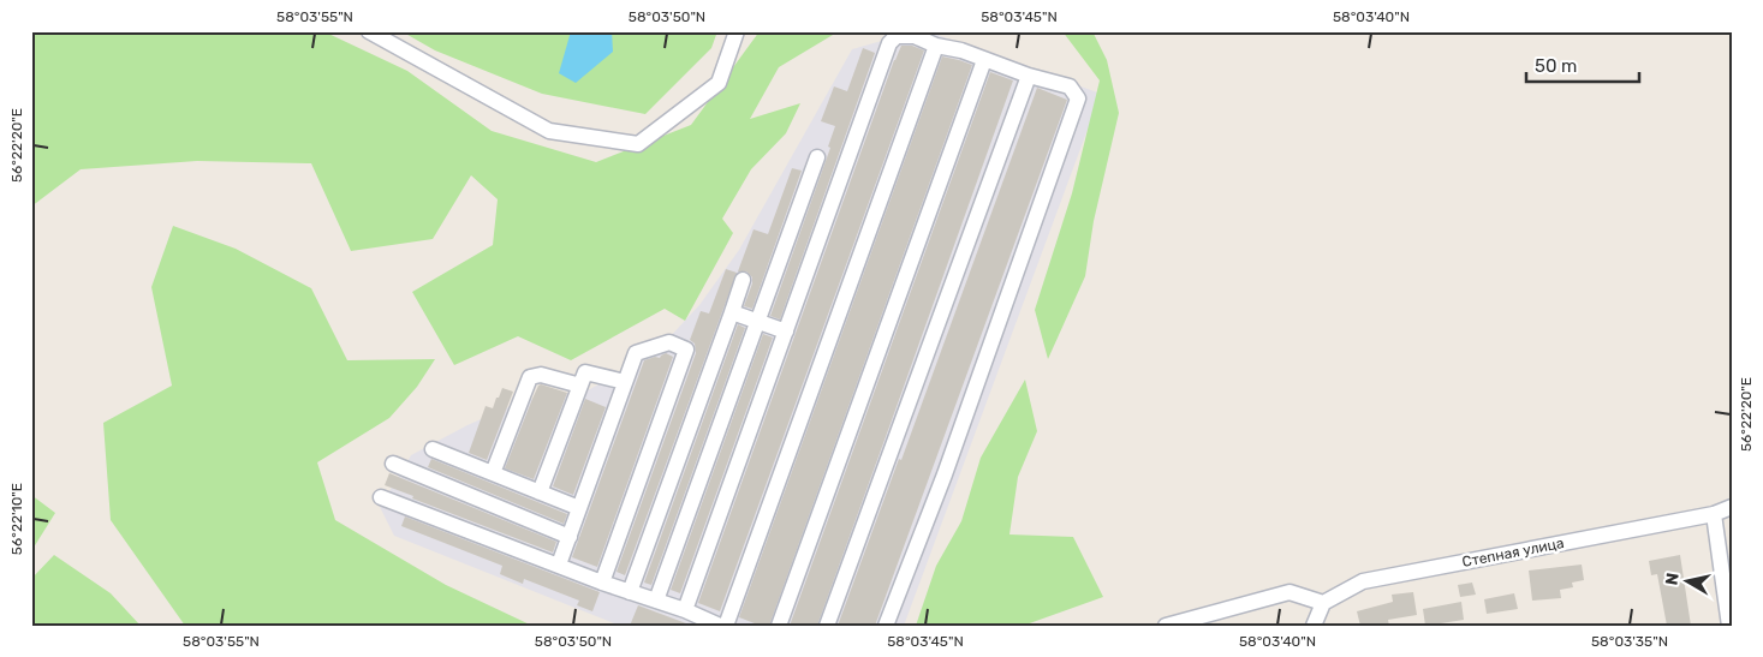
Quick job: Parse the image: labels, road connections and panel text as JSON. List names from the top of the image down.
{
  "streets": {
    "street": ["Степная улица"]
  },
  "scale_bar": "50 m",
  "north": "left",
  "coordinates": [
    "58°03'55\"N",
    "58°03'50\"N",
    "58°03'45\"N",
    "58°03'40\"N",
    "56°22'20\"E",
    "56°22'10\"E",
    "58°03'35\"N"
  ]
}
